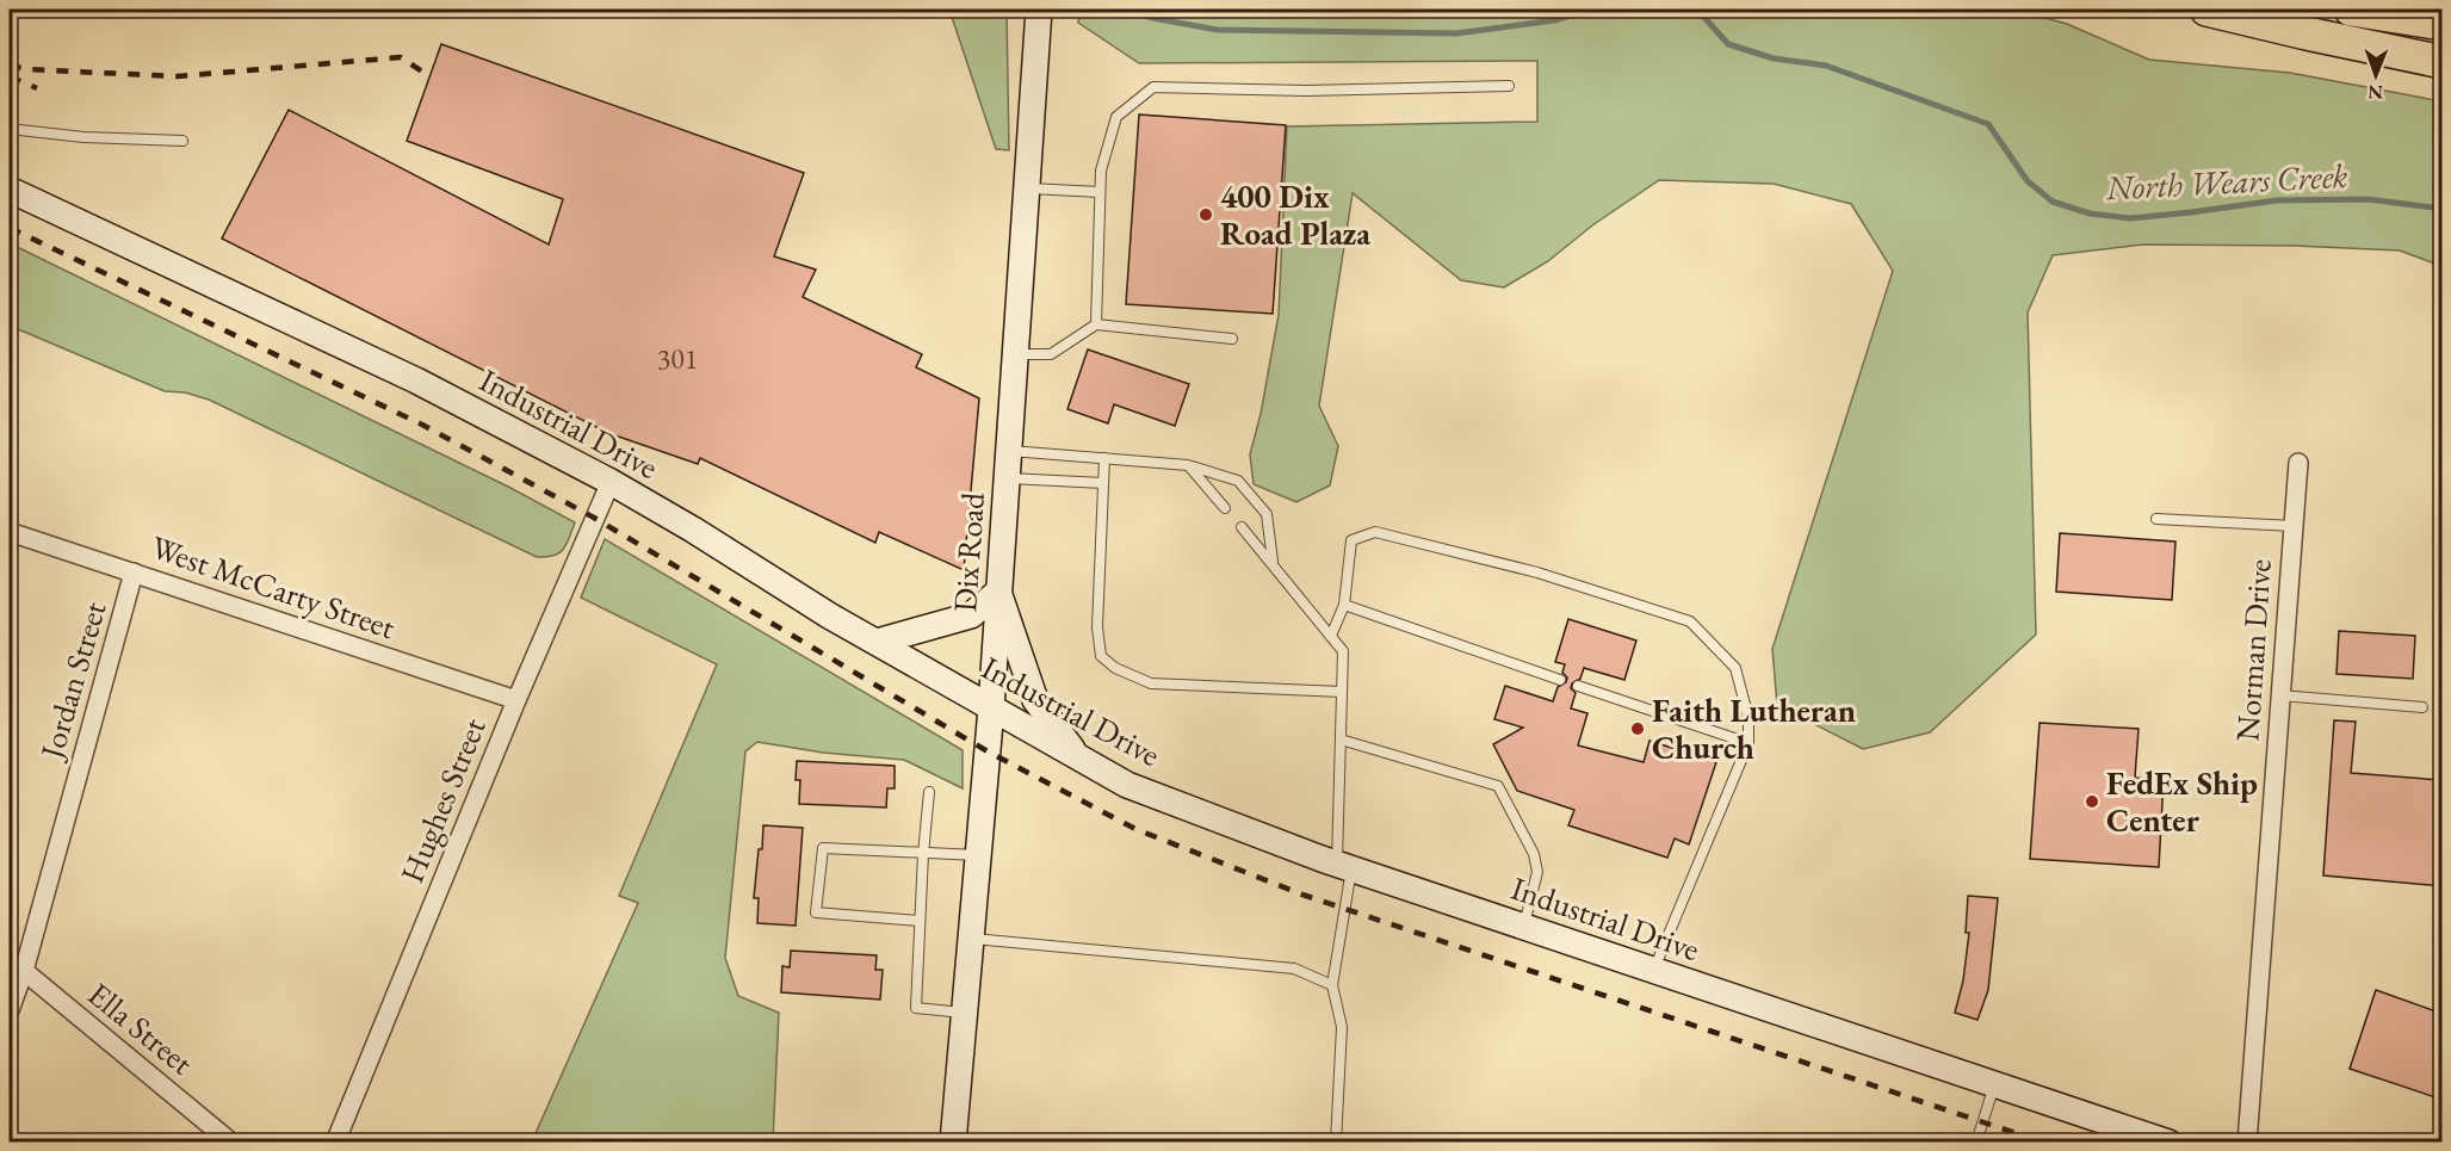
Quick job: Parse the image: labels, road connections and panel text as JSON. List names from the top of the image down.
{
  "streets": {
    "main road": ["Industrial Drive", "Dix Road"],
    "street": [
      "West McCarty Street",
      "Norman Drive",
      "Jordan Street",
      "Hughes Street",
      "Ella Street"
    ]
  },
  "crossings": [
    ["Industrial Drive", "Dix Road"],
    ["Industrial Drive", "Hughes Street"],
    ["West McCarty Street", "Jordan Street"],
    ["West McCarty Street", "Hughes Street"],
    ["Jordan Street", "Ella Street"]
  ],
  "water": ["North Wears Creek"],
  "places": ["400 Dix Road Plaza", "Faith Lutheran Church", "FedEx Ship Center"],
  "house_numbers": ["301"],
  "north": "bottom"
}
